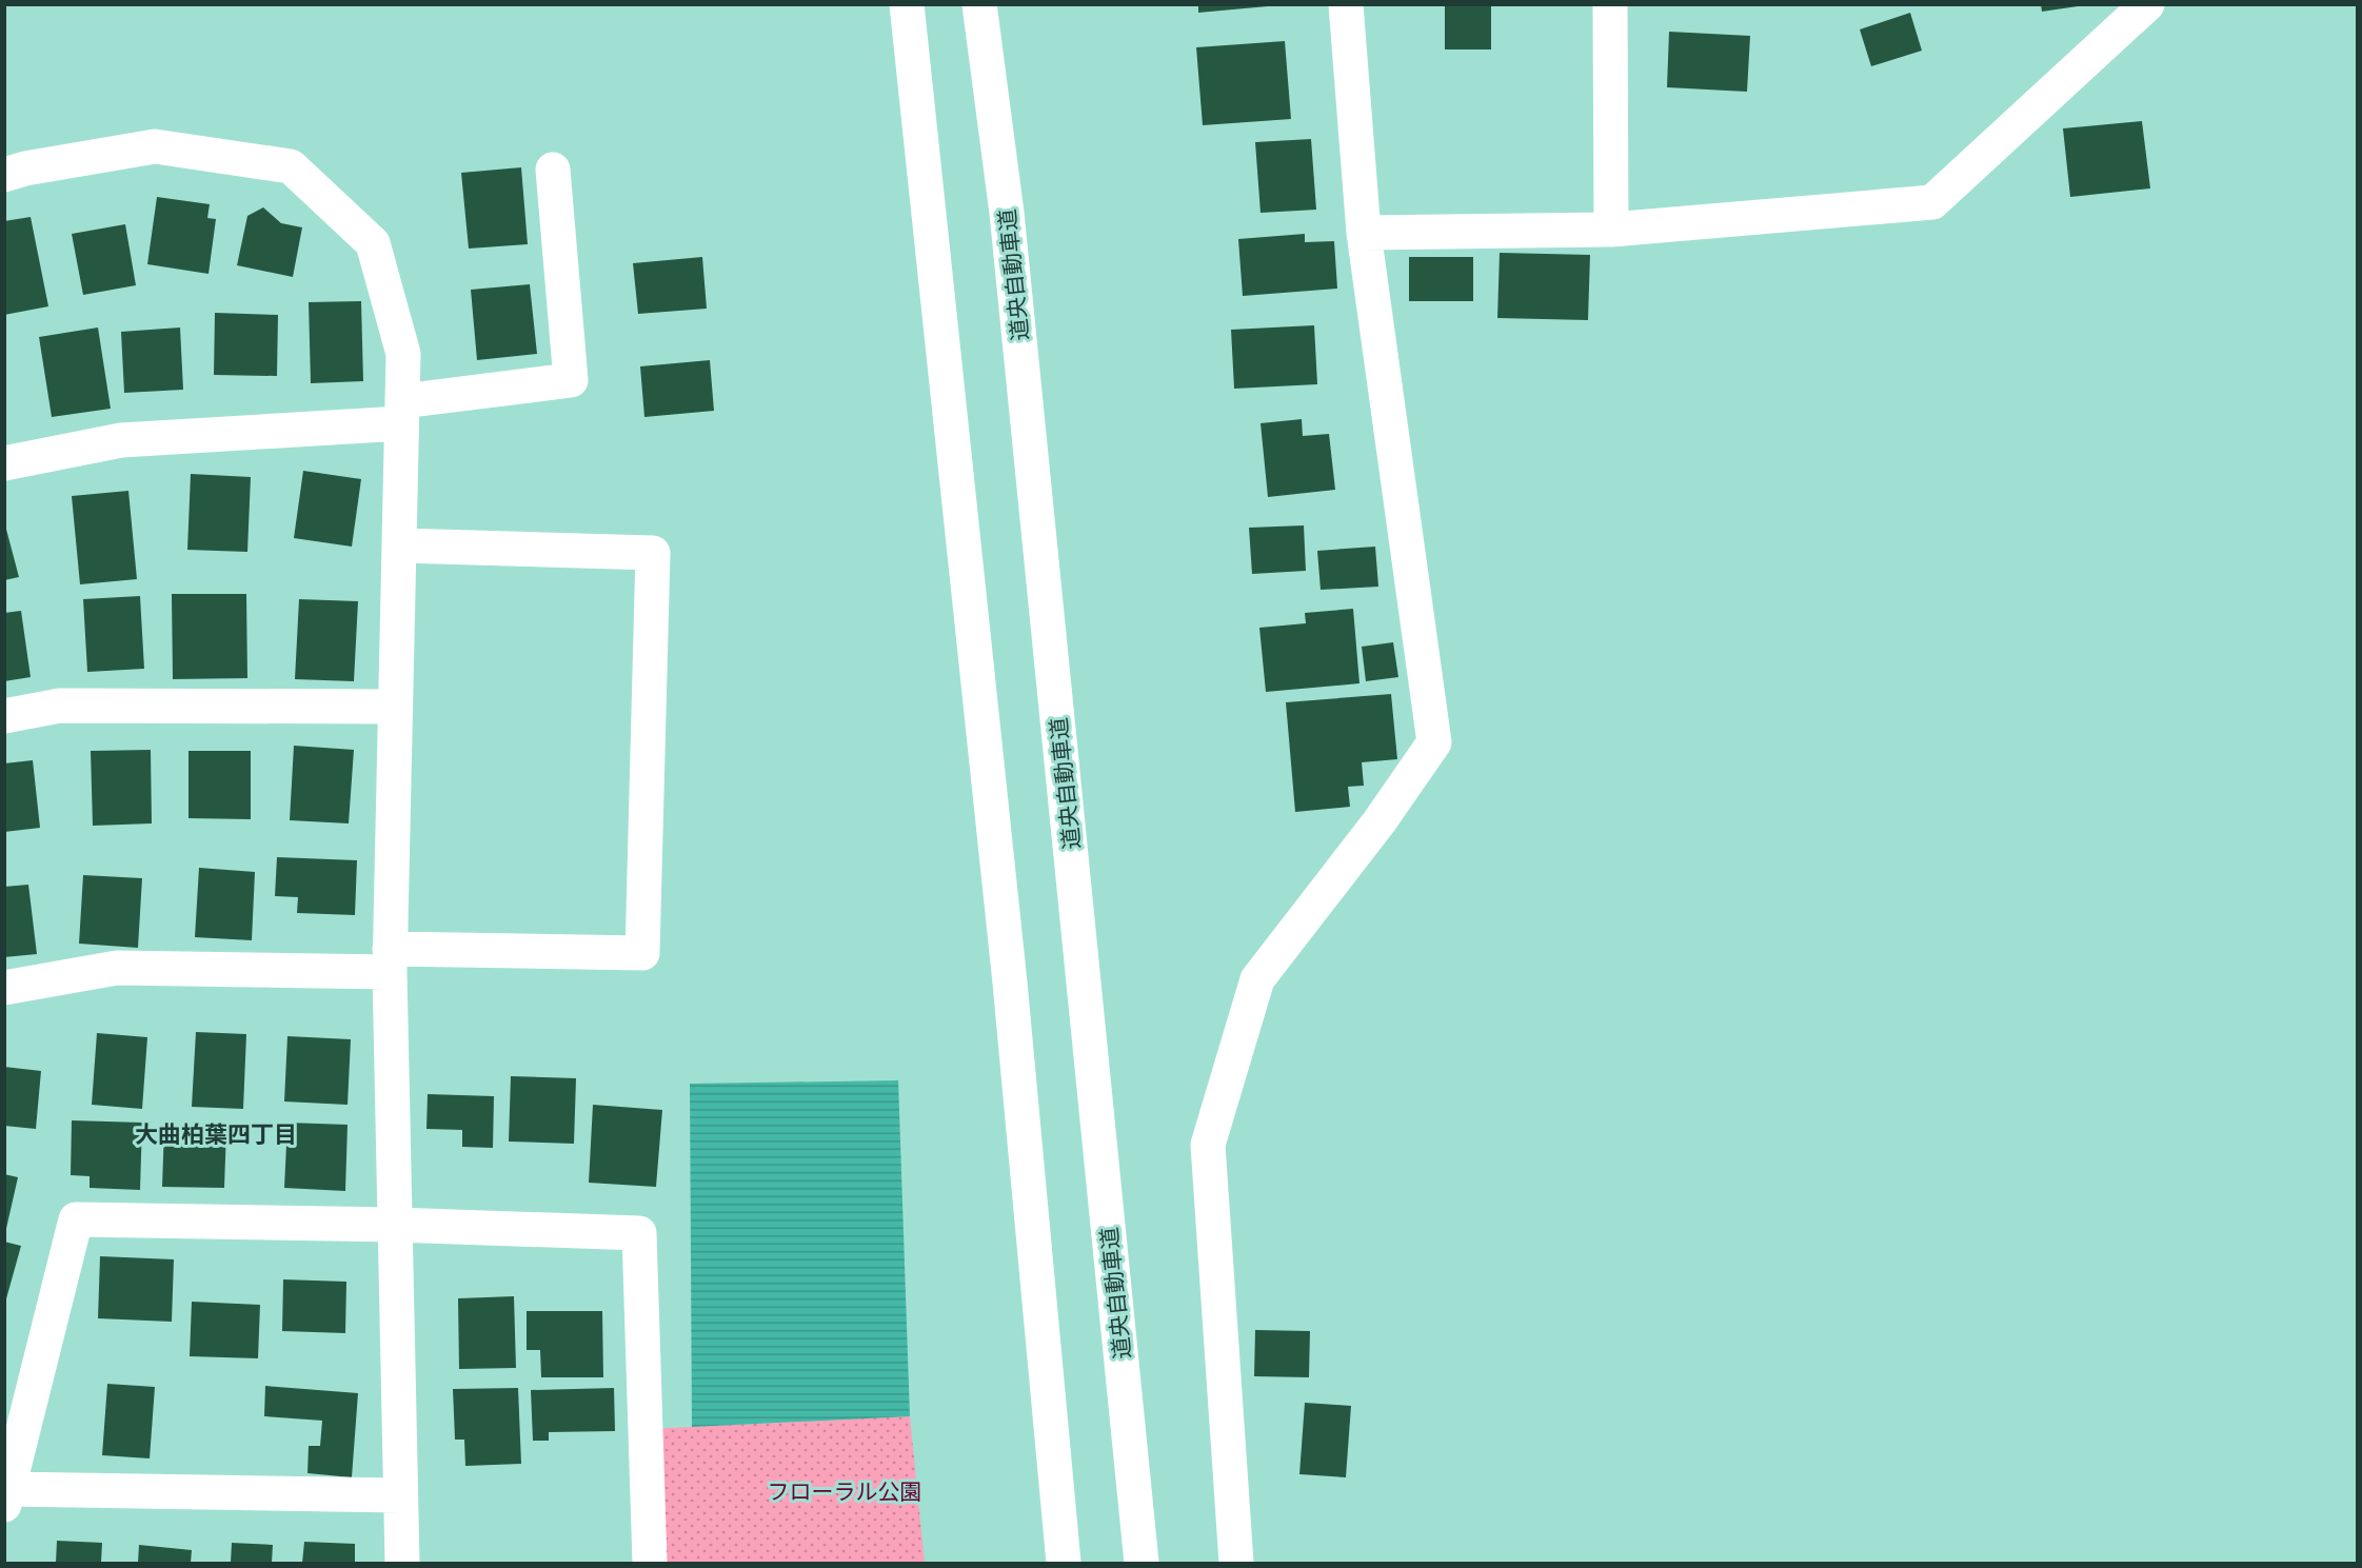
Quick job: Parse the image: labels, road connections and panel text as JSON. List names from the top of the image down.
{
  "streets": {
    "main road": ["道央自動車道"]
  },
  "districts": ["大曲柏葉四丁目"],
  "parks": ["フローラル公園"]
}
